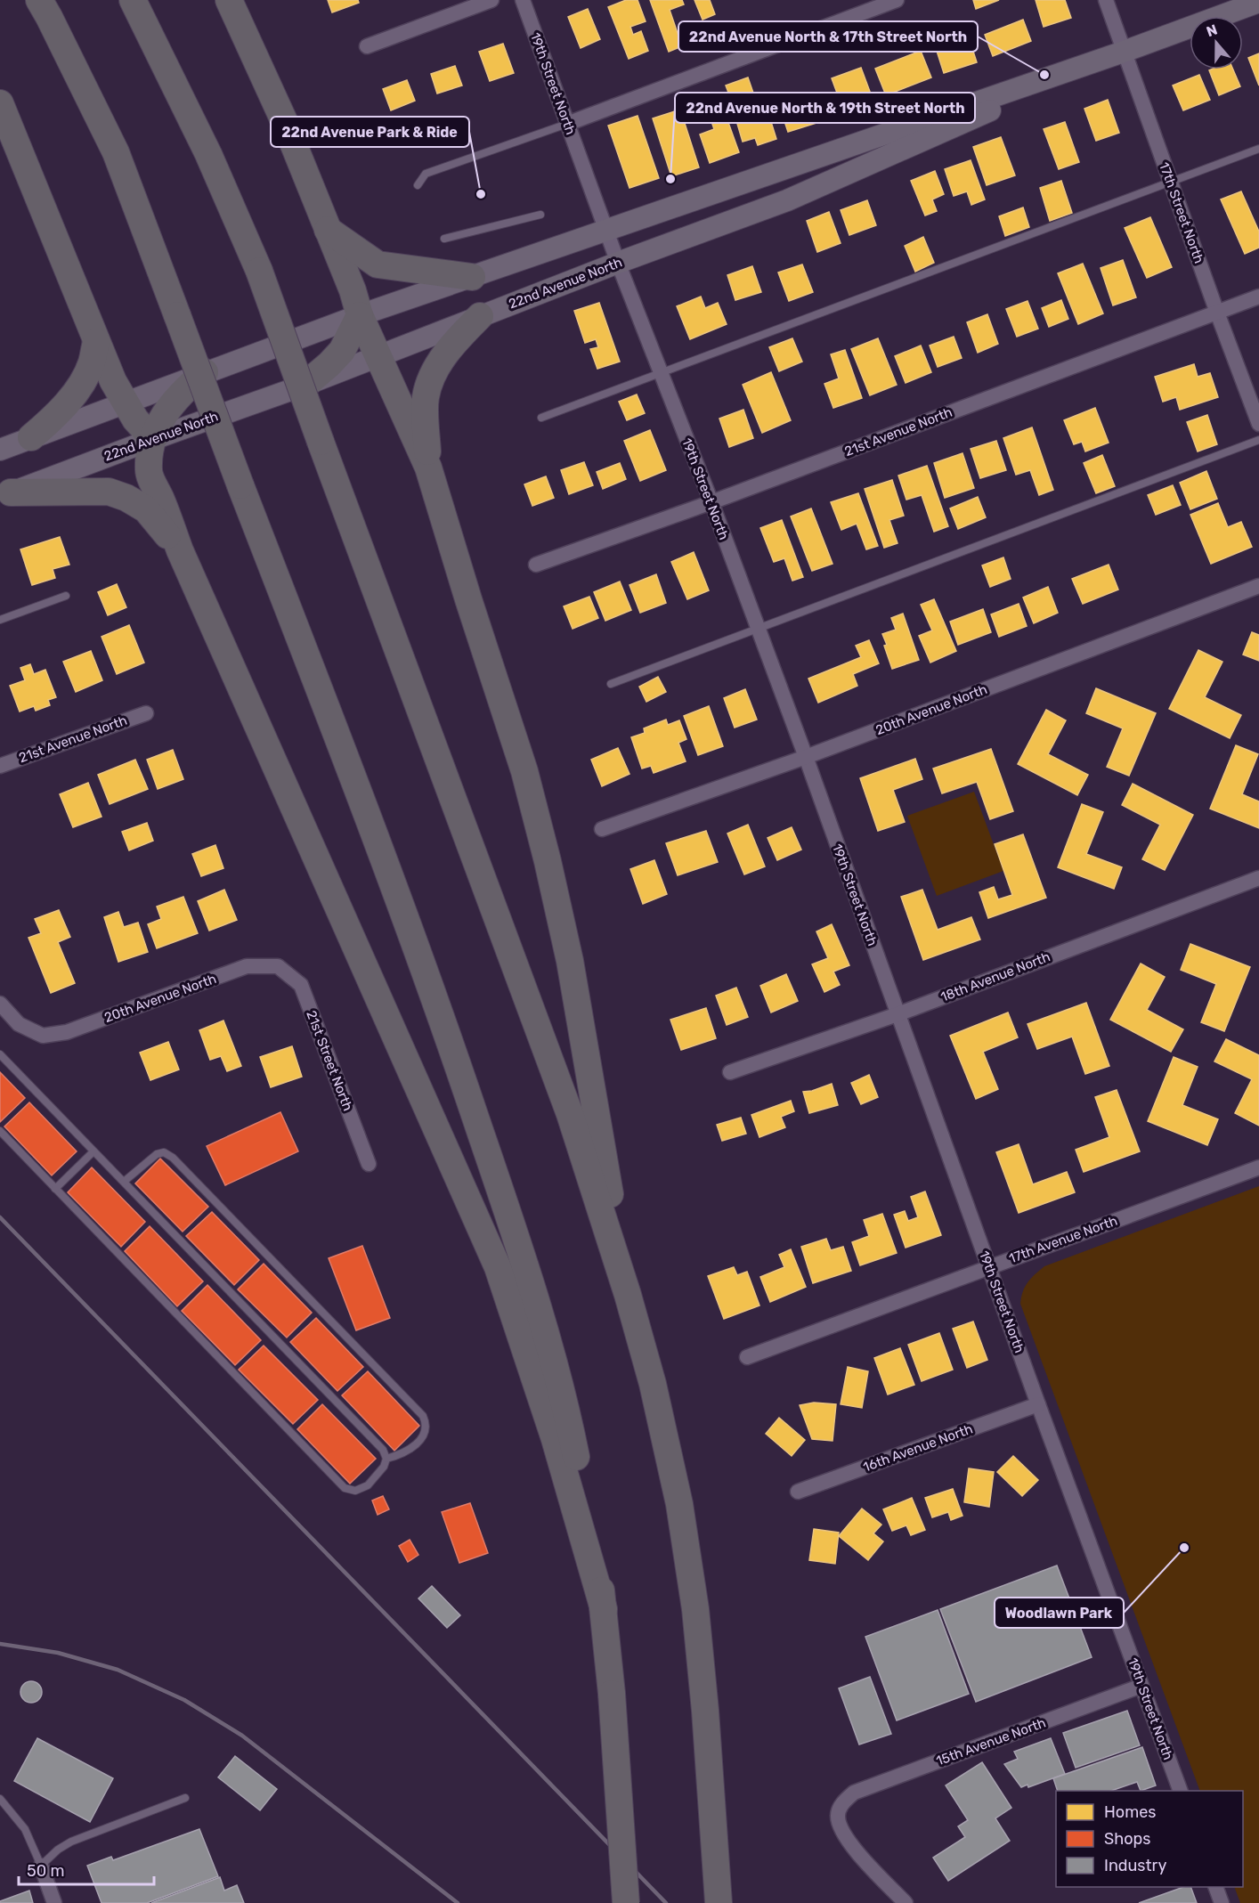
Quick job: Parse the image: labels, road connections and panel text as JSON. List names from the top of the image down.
{
  "streets": {
    "main road": ["22nd Avenue North"],
    "street": [
      "19th Street North",
      "17th Street North",
      "21st Avenue North",
      "20th Avenue North",
      "18th Avenue North",
      "21st Street North",
      "17th Avenue North",
      "16th Avenue North",
      "15th Avenue North"
    ]
  },
  "crossings": [
    ["19th Street North", "22nd Avenue North"],
    ["19th Street North", "21st Avenue North"],
    ["19th Street North", "20th Avenue North"],
    ["19th Street North", "18th Avenue North"],
    ["19th Street North", "17th Avenue North"],
    ["19th Street North", "16th Avenue North"],
    ["19th Street North", "15th Avenue North"],
    ["17th Street North", "22nd Avenue North"],
    ["17th Street North", "21st Avenue North"],
    ["20th Avenue North", "21st Street North"]
  ],
  "places": [
    "22nd Avenue North & 17th Street North",
    "22nd Avenue North & 19th Street North",
    "22nd Avenue Park & Ride",
    "Woodlawn Park"
  ],
  "legend": ["Homes", "Shops", "Industry"],
  "scale_bar": "50 m",
  "north": "top"
}
